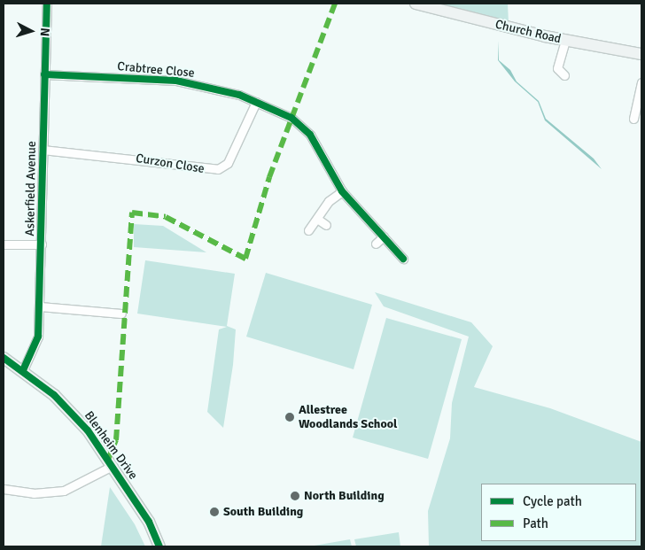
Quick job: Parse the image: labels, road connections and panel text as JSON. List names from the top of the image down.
{
  "streets": {
    "street": [
      "Church Road",
      "Crabtree Close",
      "Curzon Close",
      "Askerfield Avenue",
      "Blenheim Drive"
    ]
  },
  "crossings": [
    ["Crabtree Close", "Curzon Close"],
    ["Crabtree Close", "Askerfield Avenue"],
    ["Curzon Close", "Askerfield Avenue"],
    ["Askerfield Avenue", "Blenheim Drive"]
  ],
  "places": ["Allestree Woodlands School", "North Building", "South Building"],
  "legend": ["Cycle path", "Path"],
  "north": "right"
}
